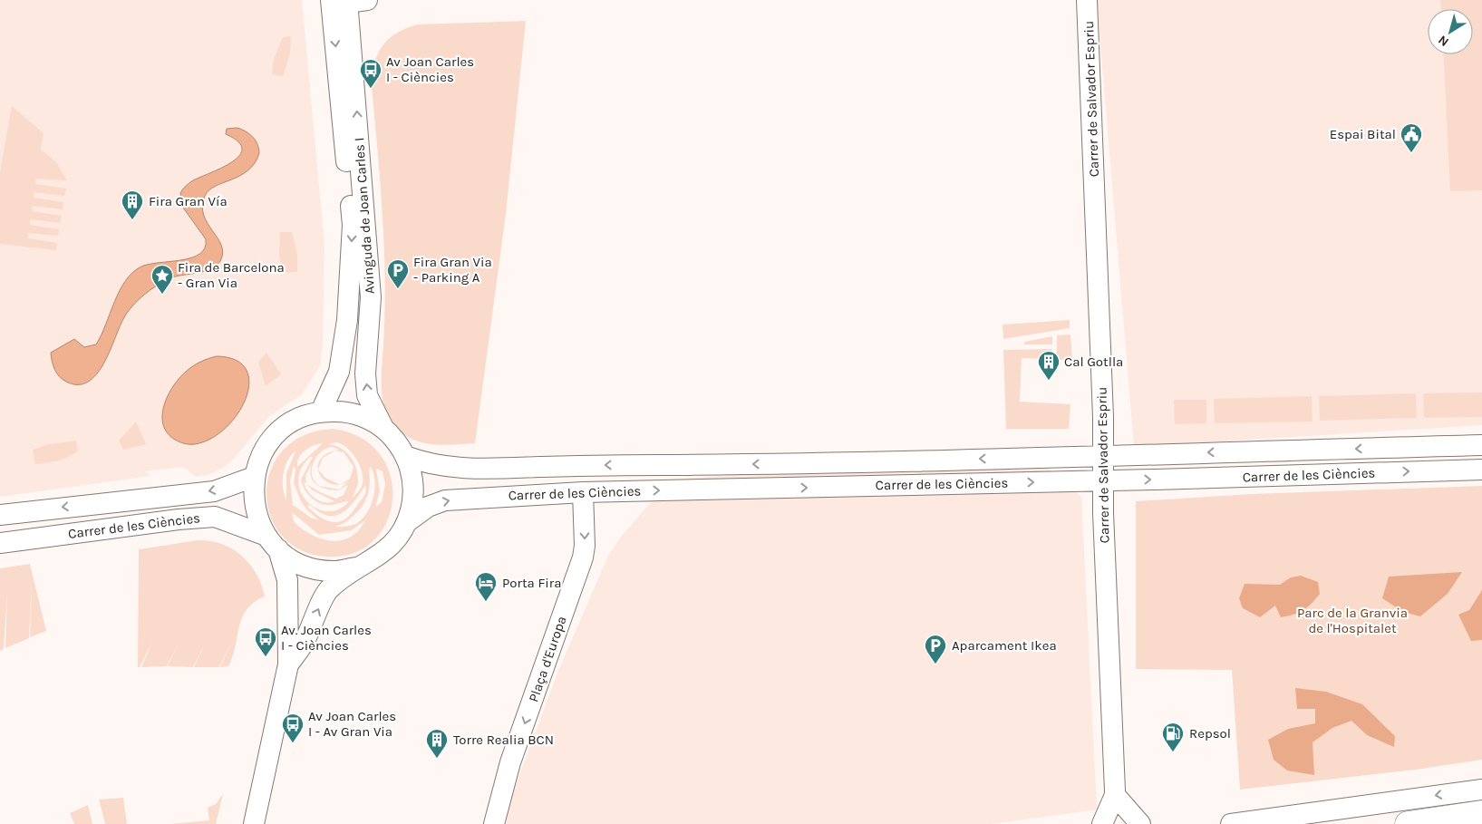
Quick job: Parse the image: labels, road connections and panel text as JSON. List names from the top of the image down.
{
  "streets": {
    "street": [
      "Carrer de Salvador Espriu",
      "Avinguda de Joan Carles I",
      "Carrer de les Ciències",
      "Plaça d'Europa"
    ]
  },
  "crossings": [
    ["Carrer de Salvador Espriu", "Carrer de les Ciències"],
    ["Avinguda de Joan Carles I", "Carrer de les Ciències"],
    ["Carrer de les Ciències", "Plaça d'Europa"]
  ],
  "one_way": ["Plaça d'Europa"],
  "parks": ["Parc de la Granvia de l'Hospitalet"],
  "places": {
    "bus stop": ["Av Joan Carles I - Ciències", "Av. Joan Carles I - Ciències", "Av Joan Carles I - Av Gran Via"],
    "public building": ["Espai Bital"],
    "building": ["Fira Gran Vía", "Cal Gotlla", "Torre Realia BCN"],
    "parking": ["Fira Gran Via - Parking A", "Aparcament Ikea"],
    "place": ["Fira de Barcelona - Gran Via"],
    "hotel": ["Porta Fira"],
    "fuel station": ["Repsol"]
  },
  "north": "bottom left"
}
